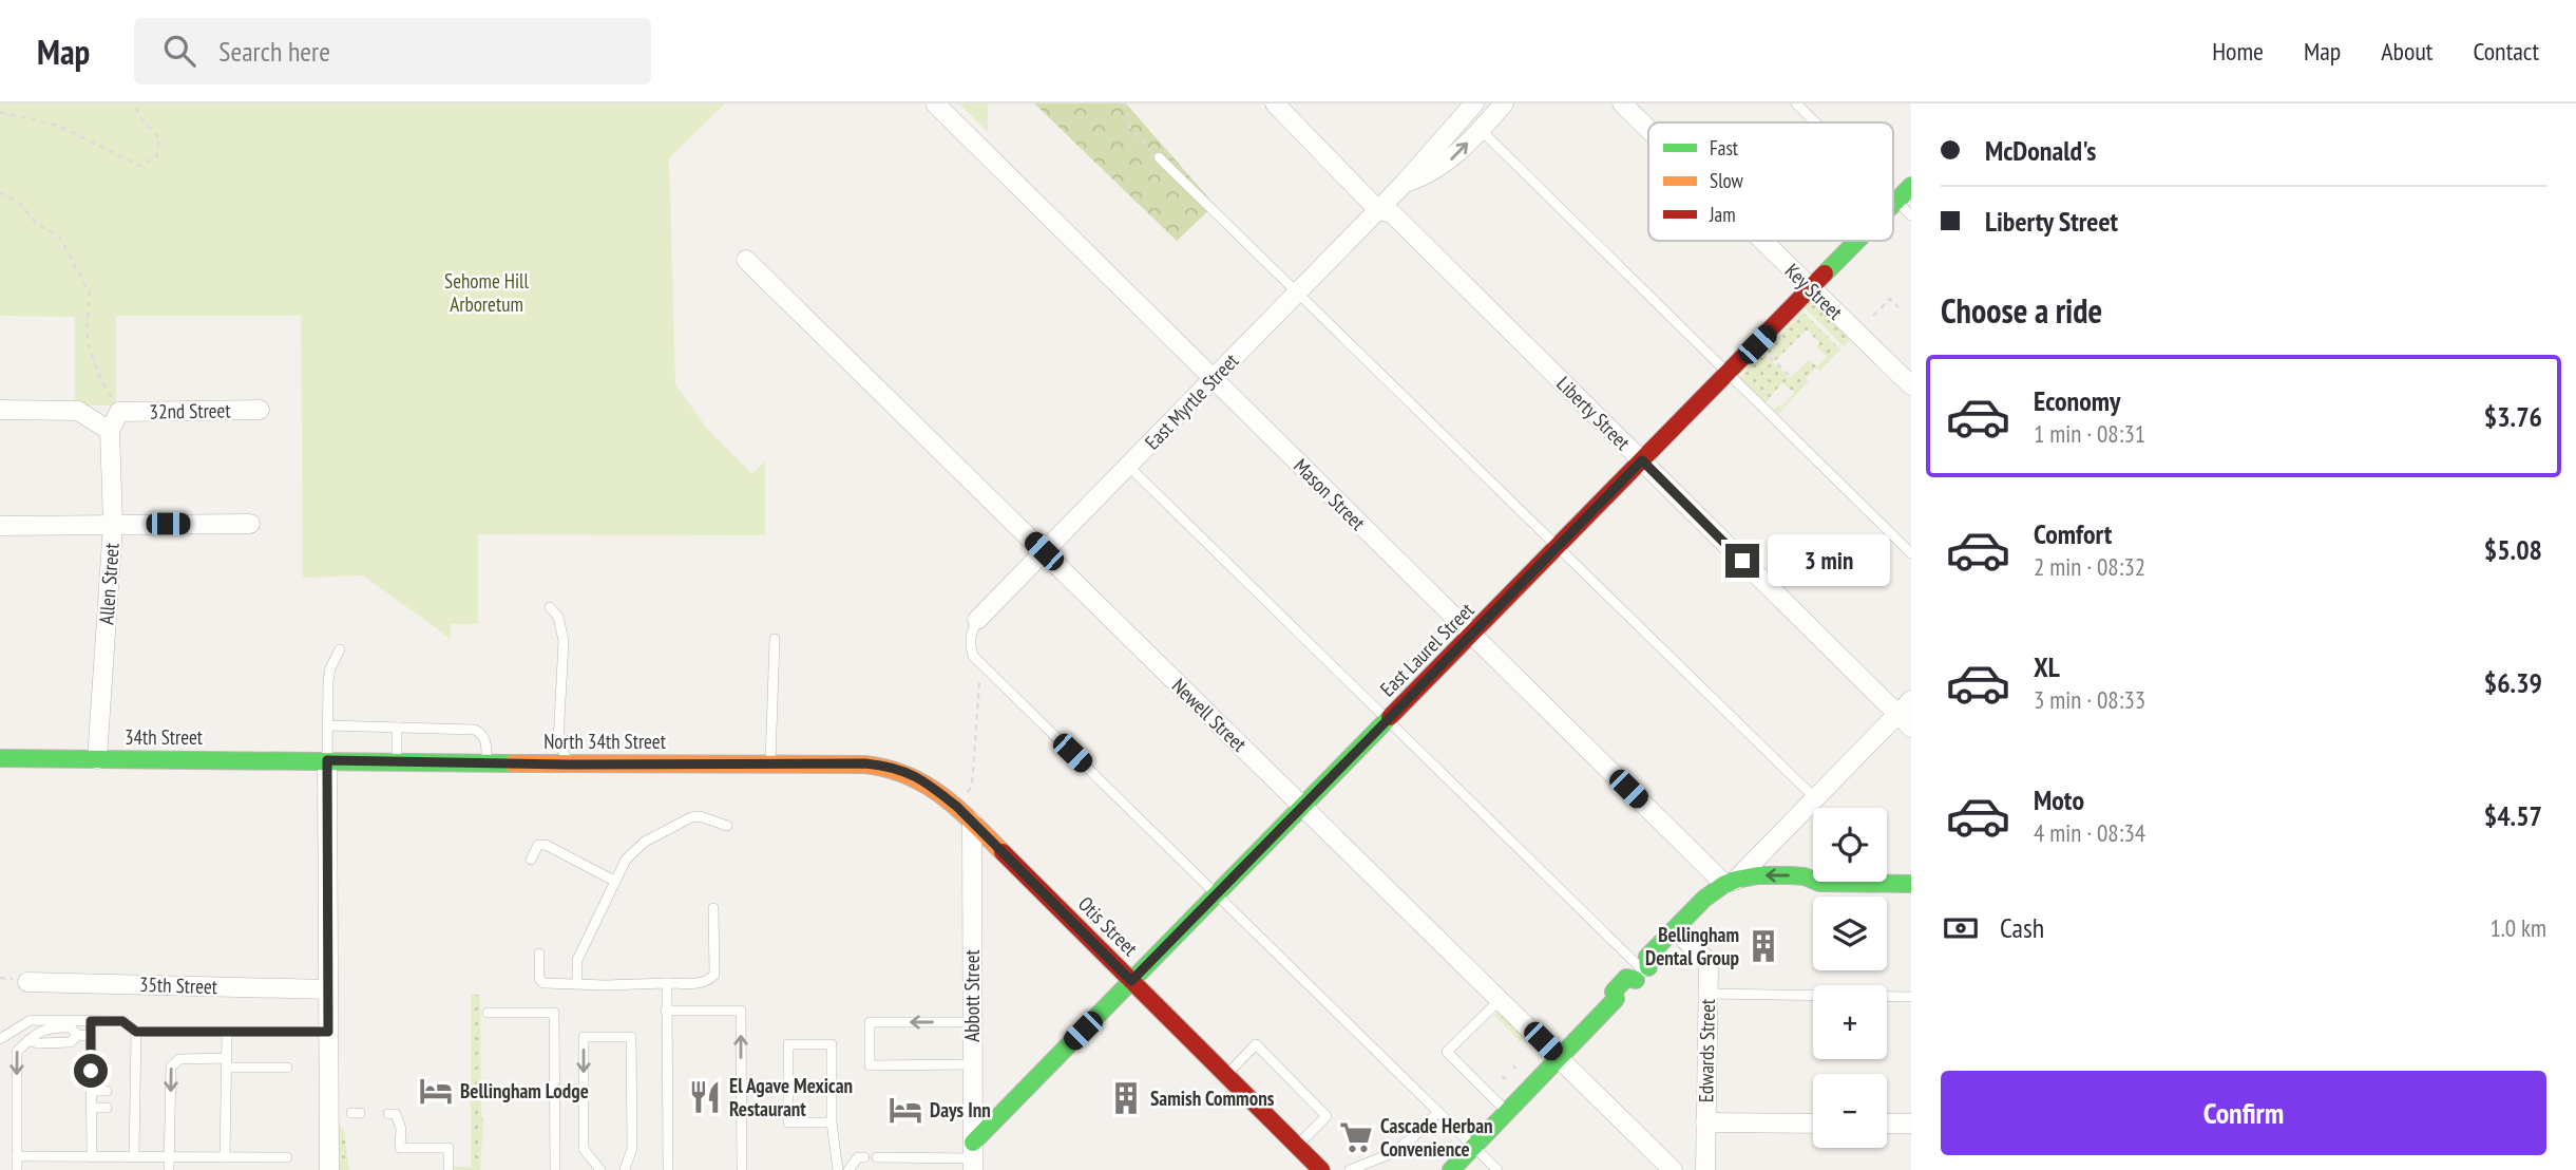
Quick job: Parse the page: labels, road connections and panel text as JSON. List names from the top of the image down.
{
  "streets": {
    "street": [
      "Key Street",
      "East Myrtle Street",
      "32nd Street",
      "Liberty Street",
      "Mason Street",
      "Allen Street",
      "East Laurel Street",
      "Newell Street",
      "34th Street",
      "North 34th Street",
      "Otis Street",
      "35th Street",
      "Abbott Street",
      "Edwards Street"
    ]
  },
  "crossings": [
    ["Key Street", "East Laurel Street"],
    ["East Myrtle Street", "Liberty Street"],
    ["East Myrtle Street", "Mason Street"],
    ["East Myrtle Street", "Newell Street"],
    ["32nd Street", "Allen Street"],
    ["Liberty Street", "East Laurel Street"],
    ["Mason Street", "East Laurel Street"],
    ["Allen Street", "34th Street"],
    ["East Laurel Street", "Newell Street"],
    ["East Laurel Street", "Otis Street"],
    ["East Laurel Street", "Abbott Street"],
    ["34th Street", "North 34th Street"],
    ["North 34th Street", "Otis Street"],
    ["Otis Street", "Abbott Street"]
  ],
  "parks": ["Sehome Hill Arboretum"],
  "places": {
    "building": ["Bellingham Dental Group", "Samish Commons"],
    "hotel": ["Bellingham Lodge", "Days Inn"],
    "restaurant": ["El Agave Mexican Restaurant"],
    "supermarket": ["Cascade Herban Convenience"]
  },
  "legend": ["Fast", "Slow", "Jam"],
  "page": {
    "header": "Map",
    "search": "Search here",
    "nav": [
      "Home",
      "Map",
      "About",
      "Contact"
    ],
    "banner": ["McDonald's", "Liberty Street"],
    "heading": "Choose a ride",
    "list": [
      {
        "name": "Economy",
        "note": "1 min · 08:31",
        "value": "$3.76"
      },
      {
        "name": "Comfort",
        "note": "2 min · 08:32",
        "value": "$5.08"
      },
      {
        "name": "XL",
        "note": "3 min · 08:33",
        "value": "$6.39"
      },
      {
        "name": "Moto",
        "note": "4 min · 08:34",
        "value": "$4.57"
      }
    ],
    "bubble": "3 min",
    "map_buttons": ["+", "−"],
    "pay": ["Cash", "1.0 km"],
    "buttons": "Confirm"
  }
}
